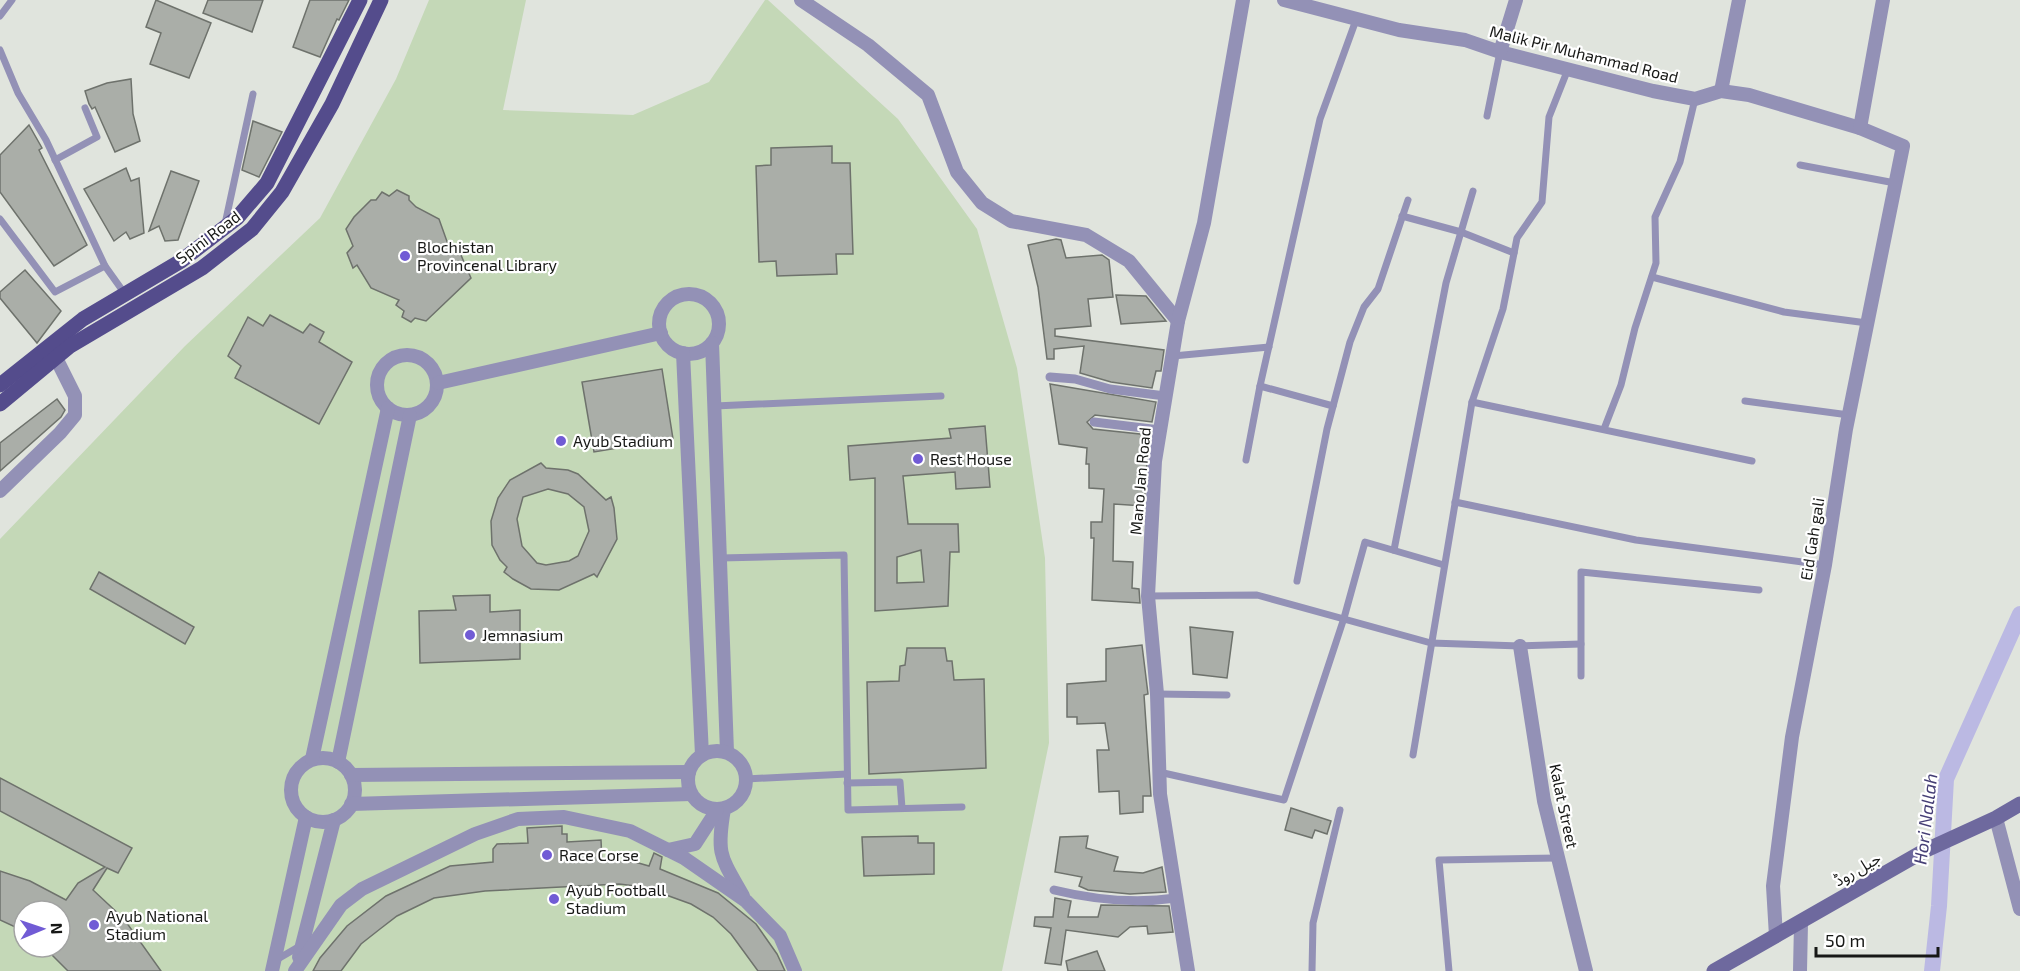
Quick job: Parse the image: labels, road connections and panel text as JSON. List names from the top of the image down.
{
  "streets": {
    "main road": ["Spini Road", "جیل روڈ"],
    "street": [
      "Malik Pir Muhammad Road",
      "Mano Jan Road",
      "Eid Gah gali",
      "Kalat Street"
    ]
  },
  "crossings": [
    ["Malik Pir Muhammad Road", "Eid Gah gali"],
    ["Eid Gah gali", "جیل روڈ"]
  ],
  "water": ["Hori Nallah"],
  "places": [
    "Blochistan Provincenal Library",
    "Ayub Stadium",
    "Rest House",
    "Jemnasium",
    "Race Corse",
    "Ayub Football Stadium",
    "Ayub National Stadium"
  ],
  "scale_bar": "50 m",
  "north": "right"
}
